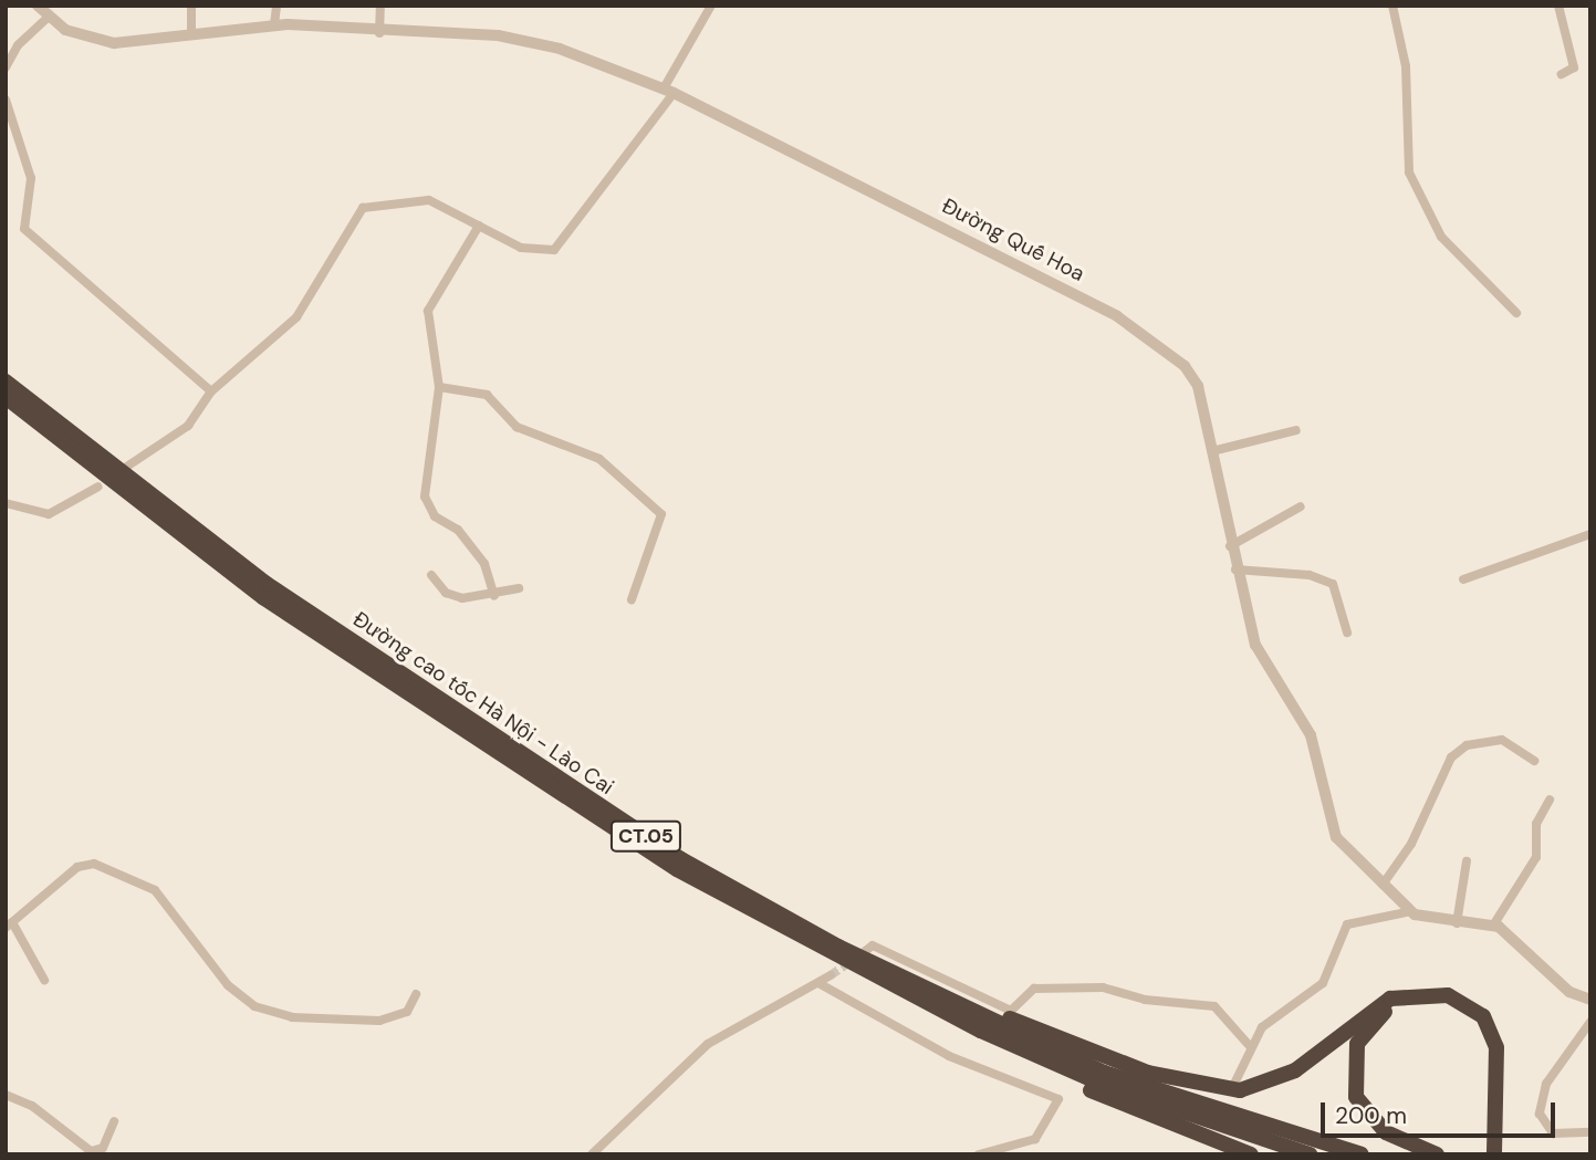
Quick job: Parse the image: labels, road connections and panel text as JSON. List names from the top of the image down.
{
  "streets": {
    "highway": ["Đường cao tốc Hà Nội - Lào Cai", "CT.05"],
    "street": ["Đường Quế Hoa"]
  },
  "scale_bar": "200 m"
}
